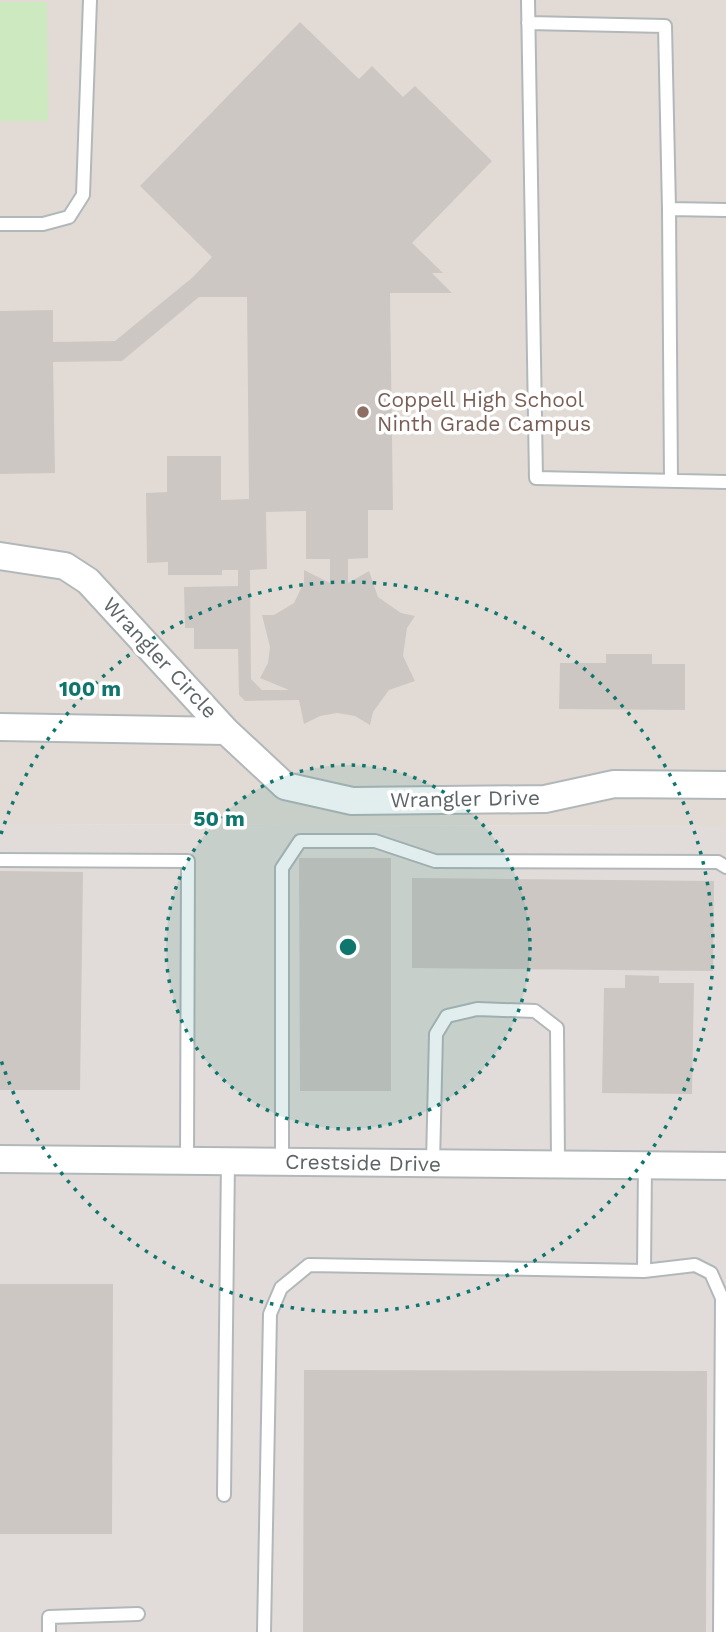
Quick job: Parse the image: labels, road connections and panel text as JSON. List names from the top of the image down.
{
  "streets": {
    "street": ["Wrangler Circle", "Wrangler Drive", "Crestside Drive"]
  },
  "crossings": [
    ["Wrangler Circle", "Wrangler Drive"]
  ],
  "places": ["Coppell High School Ninth Grade Campus"],
  "rings": ["100 m", "50 m"]
}
